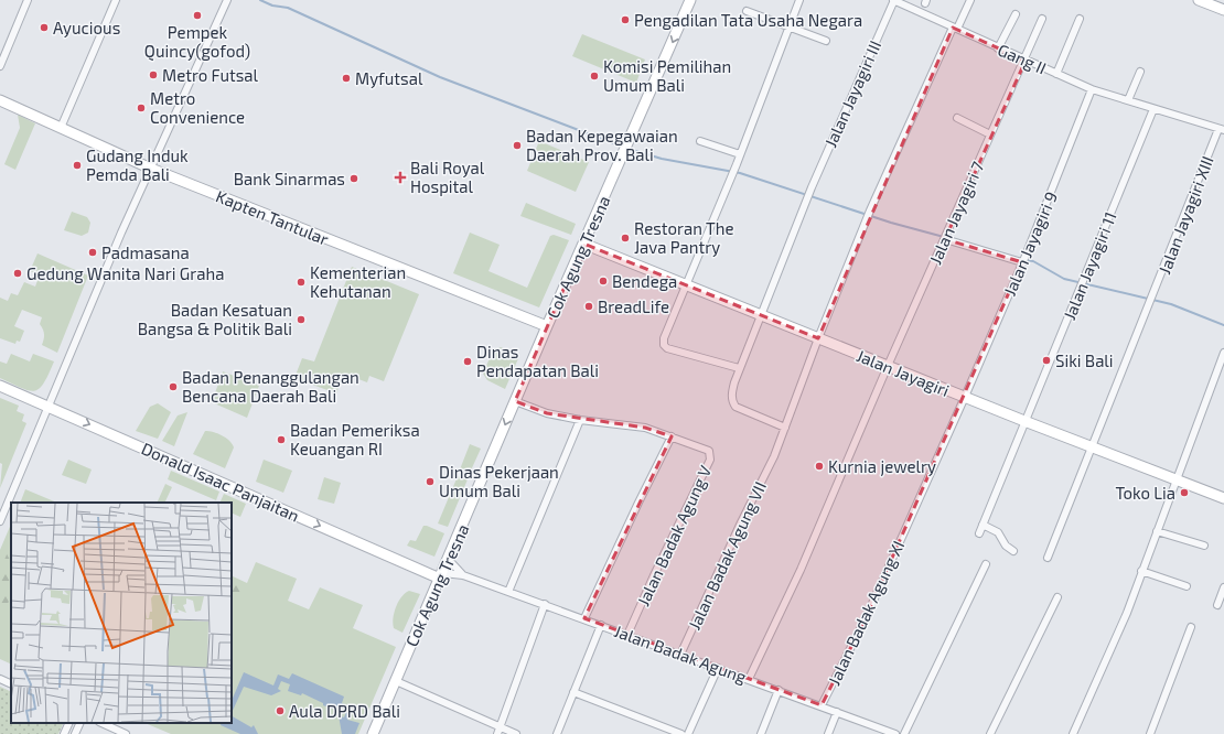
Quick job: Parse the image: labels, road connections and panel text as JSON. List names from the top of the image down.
{
  "streets": {
    "street": [
      "Gang II",
      "Jalan Jayagiri III",
      "Jalan Jayagiri 7",
      "Jalan Jayagiri XIII",
      "Kapten Tantular",
      "Jalan Jayagiri 9",
      "Cok Agung Tresna",
      "Jalan Jayagiri 11",
      "Jalan Jayagiri",
      "Donald Isaac Panjaitan",
      "Jalan Badak Agung V",
      "Jalan Badak Agung VII",
      "Jalan Badak Agung XI",
      "Jalan Badak Agung"
    ]
  },
  "crossings": [
    ["Gang II", "Jalan Jayagiri III"],
    ["Gang II", "Jalan Jayagiri 7"],
    ["Gang II", "Jalan Jayagiri XIII"],
    ["Gang II", "Jalan Jayagiri 9"],
    ["Gang II", "Jalan Jayagiri 11"],
    ["Gang II", "Jalan Badak Agung VII"],
    ["Jalan Jayagiri III", "Jalan Jayagiri"],
    ["Jalan Jayagiri III", "Jalan Badak Agung VII"],
    ["Jalan Jayagiri 7", "Jalan Jayagiri"],
    ["Jalan Jayagiri 7", "Jalan Badak Agung"],
    ["Jalan Jayagiri XIII", "Jalan Jayagiri 11"],
    ["Jalan Jayagiri XIII", "Jalan Jayagiri"],
    ["Kapten Tantular", "Cok Agung Tresna"],
    ["Jalan Jayagiri 9", "Jalan Jayagiri"],
    ["Jalan Jayagiri 9", "Jalan Badak Agung XI"],
    ["Cok Agung Tresna", "Jalan Jayagiri"],
    ["Cok Agung Tresna", "Donald Isaac Panjaitan"],
    ["Cok Agung Tresna", "Jalan Badak Agung V"],
    ["Cok Agung Tresna", "Jalan Badak Agung"],
    ["Jalan Jayagiri 11", "Jalan Jayagiri"],
    ["Jalan Jayagiri", "Jalan Badak Agung VII"],
    ["Donald Isaac Panjaitan", "Jalan Badak Agung"],
    ["Jalan Badak Agung V", "Jalan Badak Agung"],
    ["Jalan Badak Agung VII", "Jalan Badak Agung"],
    ["Jalan Badak Agung XI", "Jalan Badak Agung"]
  ],
  "one_way": ["Donald Isaac Panjaitan"],
  "places": {
    "other": [
      "Pempek Quincy(gofod)",
      "Pengadilan Tata Usaha Negara",
      "Ayucious",
      "Metro Futsal",
      "Komisi Pemilihan Umum Bali",
      "Myfutsal",
      "Metro Convenience",
      "Badan Kepegawaian Daerah Prov. Bali",
      "Gudang Induk Pemda Bali",
      "Bank Sinarmas",
      "Restoran The Java Pantry",
      "Padmasana",
      "Gedung Wanita Nari Graha",
      "Bendega",
      "Kementerian Kehutanan",
      "BreadLife",
      "Badan Kesatuan Bangsa & Politik Bali",
      "Siki Bali",
      "Dinas Pendapatan Bali",
      "Badan Penanggulangan Bencana Daerah Bali",
      "Badan Pemeriksa Keuangan RI",
      "Kurnia jewelry",
      "Dinas Pekerjaan Umum Bali",
      "Toko Lia",
      "Aula DPRD Bali"
    ],
    "health": ["Bali Royal Hospital"]
  }
}
